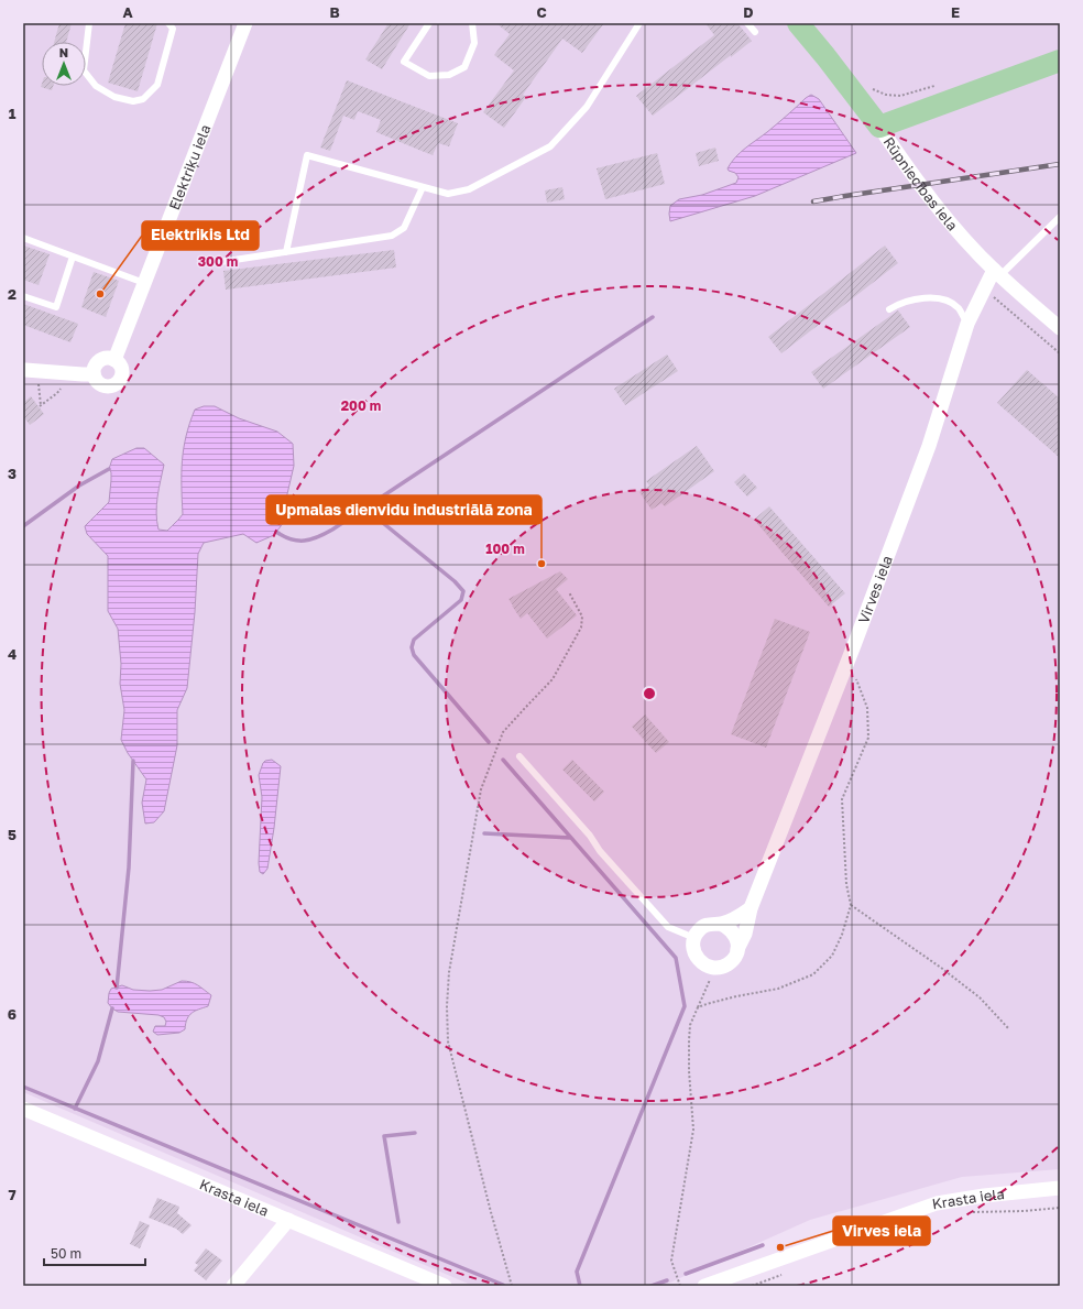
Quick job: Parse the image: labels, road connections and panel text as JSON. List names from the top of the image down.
{
  "streets": {
    "main road": ["Rūpniecības iela"],
    "street": ["Elektriķu iela", "Virves iela", "Krasta iela"]
  },
  "crossings": [
    ["Rūpniecības iela", "Virves iela"]
  ],
  "places": ["Elektrikis Ltd", "Upmalas dienvidu industriālā zona", "Virves iela"],
  "scale_bar": "50 m",
  "north": "top",
  "grid": {
    "columns": [
      "A",
      "B",
      "C",
      "D",
      "E"
    ],
    "rows": [
      "1",
      "2",
      "3",
      "4",
      "5",
      "6",
      "7"
    ]
  },
  "rings": ["300 m", "200 m", "100 m"]
}
